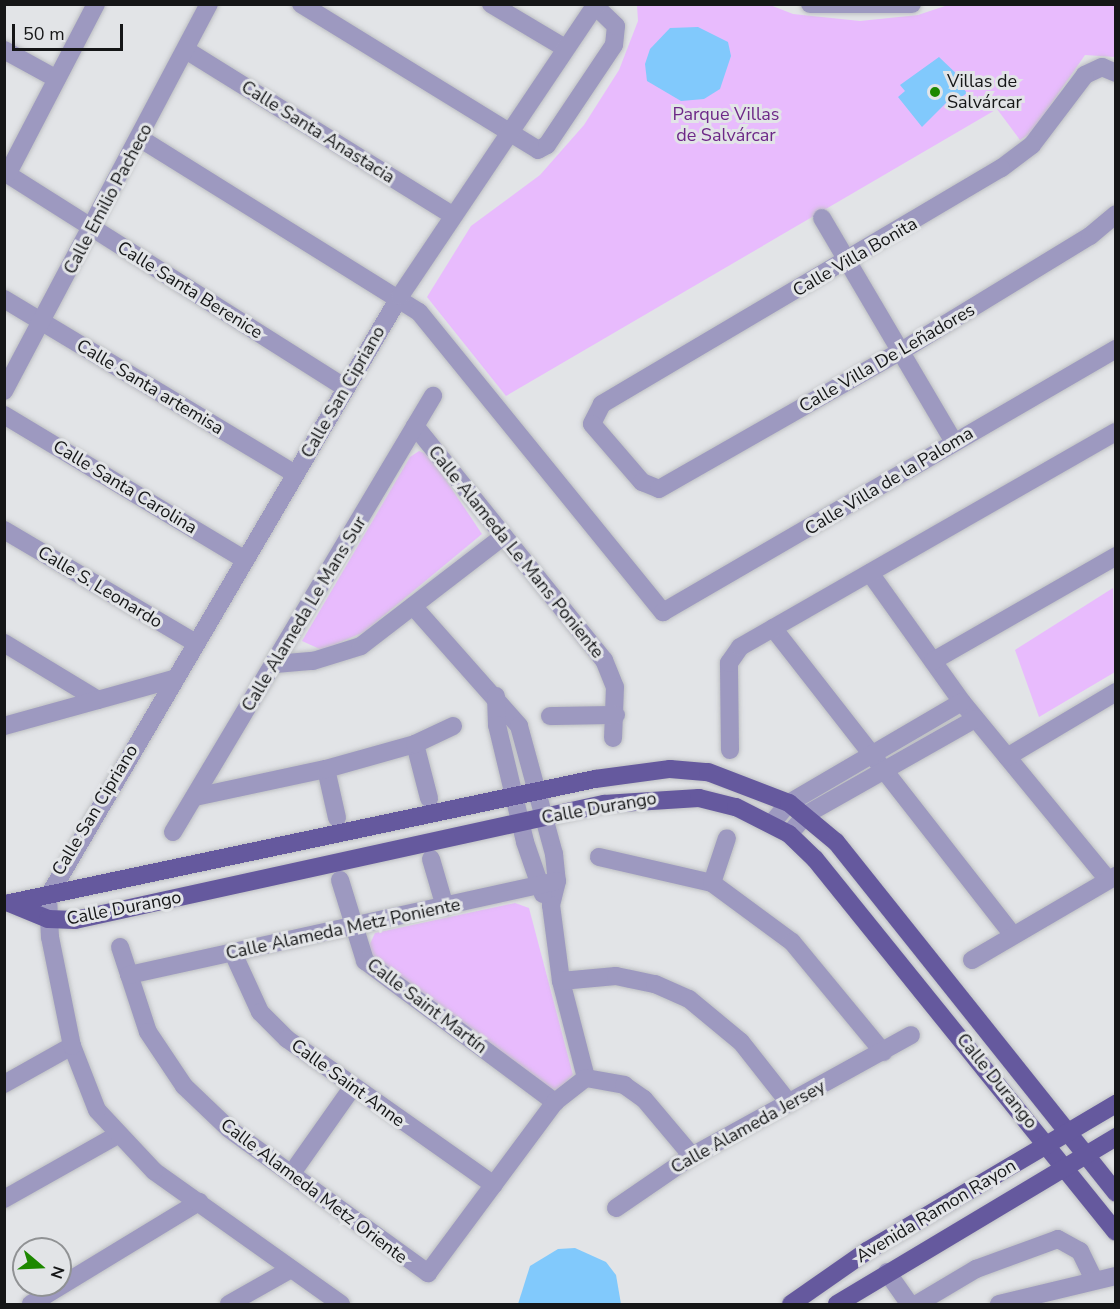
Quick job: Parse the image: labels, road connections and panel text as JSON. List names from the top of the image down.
{
  "streets": {
    "main road": ["Calle Durango", "Avenida Ramon Rayon"],
    "street": [
      "Calle Santa Anastacia",
      "Calle Emilio Pacheco",
      "Calle Villa Bonita",
      "Calle Santa Berenice",
      "Calle Villa De Leñadores",
      "Calle Santa artemisa",
      "Calle San Cipriano",
      "Calle Villa de la Paloma",
      "Calle Santa Carolina",
      "Calle Alameda Le Mans Poniente",
      "Calle S. Leonardo",
      "Calle Alameda Le Mans Sur",
      "Calle Alameda Metz Poniente",
      "Calle Saint Martín",
      "Calle Saint Anne",
      "Calle Alameda Jersey",
      "Calle Alameda Metz Oriente"
    ]
  },
  "crossings": [
    ["Calle Santa Anastacia", "Calle Emilio Pacheco"],
    ["Calle Santa Anastacia", "Calle San Cipriano"],
    ["Calle Emilio Pacheco", "Calle Santa Berenice"],
    ["Calle Emilio Pacheco", "Calle Santa artemisa"],
    ["Calle Villa Bonita", "Calle Villa De Leñadores"],
    ["Calle Santa Berenice", "Calle San Cipriano"],
    ["Calle Santa artemisa", "Calle San Cipriano"],
    ["Calle San Cipriano", "Calle Villa de la Paloma"],
    ["Calle San Cipriano", "Calle Santa Carolina"],
    ["Calle San Cipriano", "Calle S. Leonardo"],
    ["Calle San Cipriano", "Calle Durango"],
    ["Calle Alameda Le Mans Poniente", "Calle Alameda Le Mans Sur"],
    ["Calle Durango", "Avenida Ramon Rayon"],
    ["Calle Alameda Metz Poniente", "Calle Saint Martín"],
    ["Calle Alameda Metz Poniente", "Calle Saint Anne"],
    ["Calle Alameda Metz Poniente", "Calle Alameda Metz Oriente"],
    ["Calle Saint Anne", "Calle Alameda Metz Oriente"]
  ],
  "parks": ["Parque Villas de Salvárcar"],
  "places": ["Villas de Salvárcar"],
  "scale_bar": "50 m",
  "north": "right"
}
